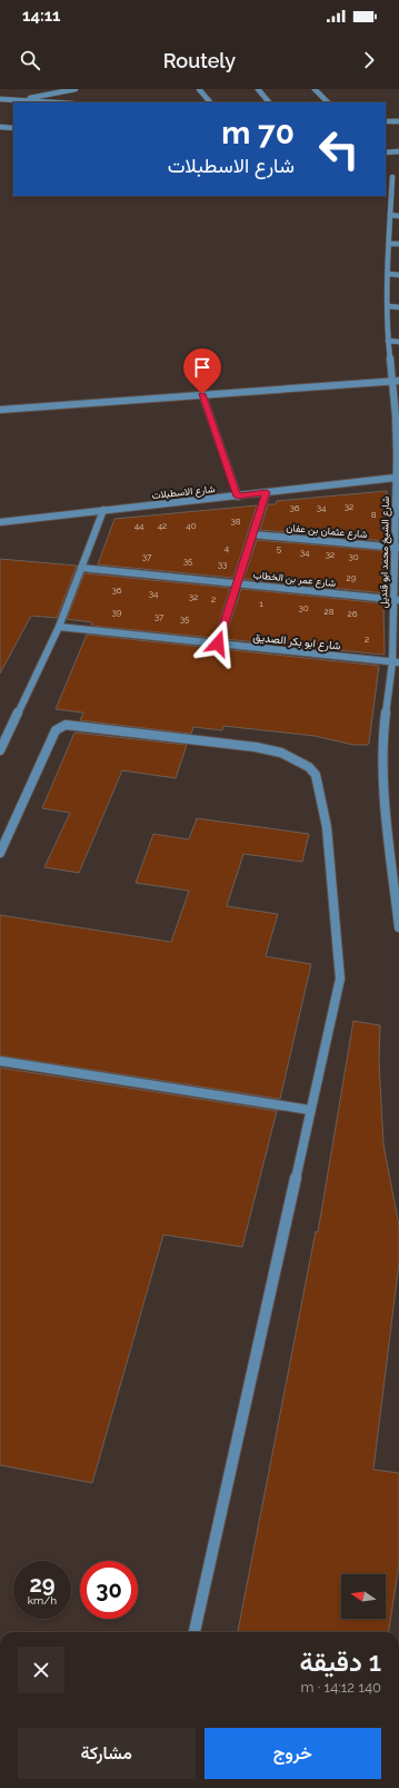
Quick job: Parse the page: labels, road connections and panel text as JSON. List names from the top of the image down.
{
  "streets": {
    "street": [
      "شارع الاسطبلات",
      "شارع عثمان بن عفان",
      "شارع الشيخ محمد ابو قنديل",
      "شارع عمر بن الخطاب",
      "شارع ابو بكر الصديق"
    ]
  },
  "crossings": [
    ["شارع الاسطبلات", "شارع الشيخ محمد ابو قنديل"],
    ["شارع عثمان بن عفان", "شارع الشيخ محمد ابو قنديل"],
    ["شارع الشيخ محمد ابو قنديل", "شارع عمر بن الخطاب"],
    ["شارع الشيخ محمد ابو قنديل", "شارع ابو بكر الصديق"]
  ],
  "house_numbers": [
    "32",
    "36",
    "34",
    "8",
    "38",
    "44",
    "42",
    "40",
    "4",
    "5",
    "34",
    "32",
    "37",
    "30",
    "35",
    "33",
    "29",
    "36",
    "34",
    "32",
    "2",
    "1",
    "30",
    "28",
    "39",
    "26",
    "37",
    "35",
    "2"
  ],
  "north": "left",
  "page": {
    "status": "14:11",
    "header": "Routely",
    "turn": ["70 m", "شارع الاسطبلات"],
    "speed": "29 km/h",
    "limit": "30",
    "heading": ["1 دقيقة", "140 m · 14:12"],
    "buttons": ["خروج", "مشاركة"]
  }
}
